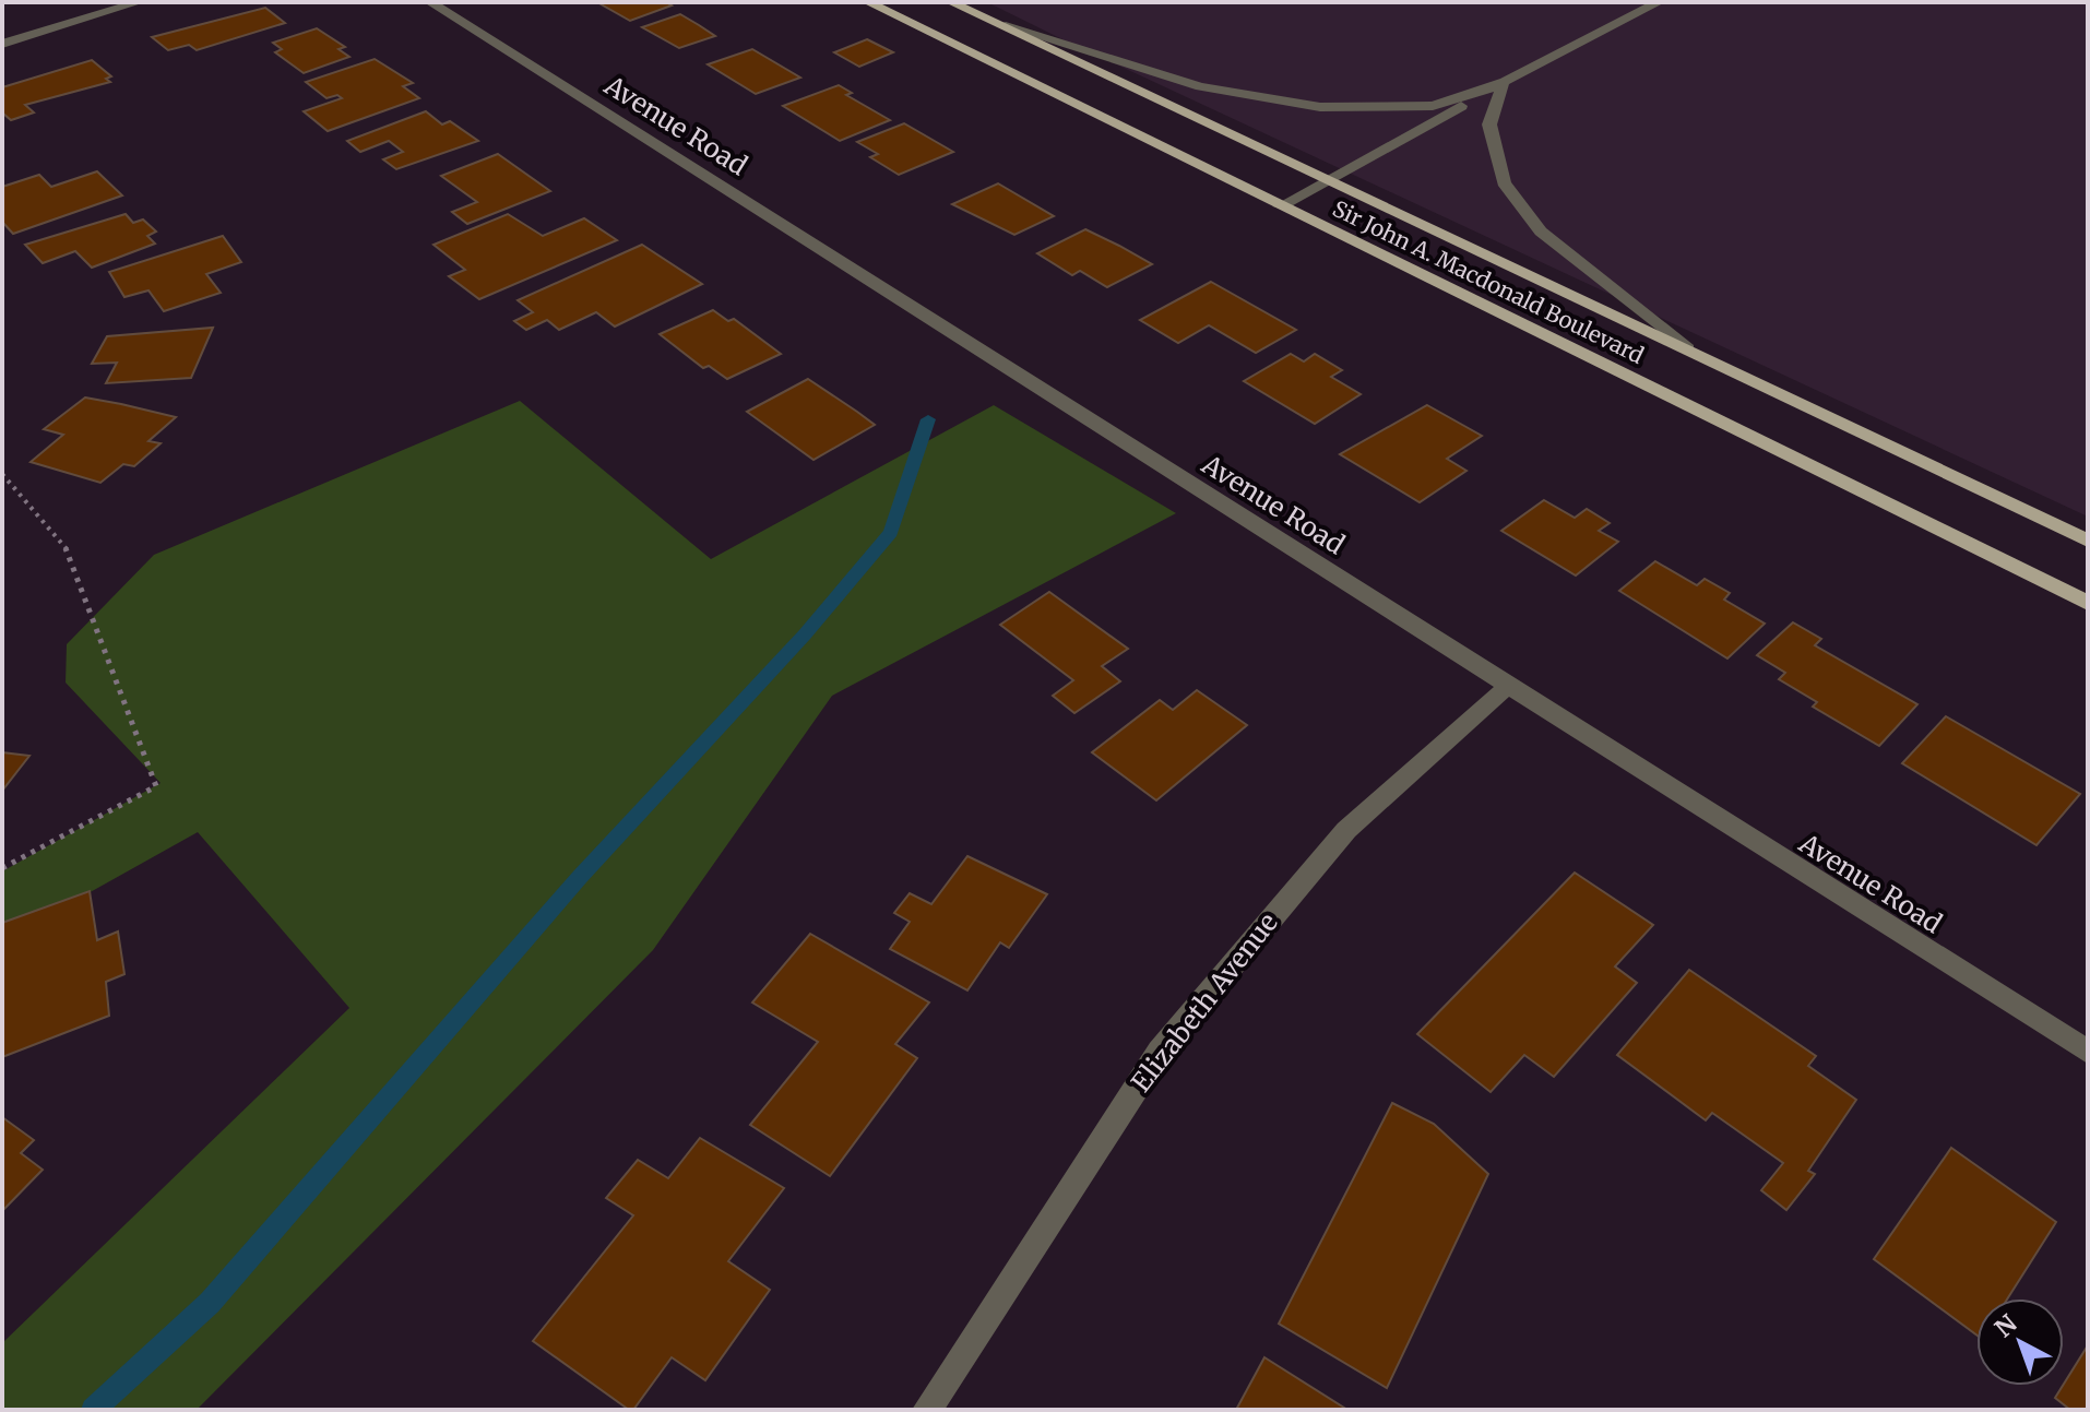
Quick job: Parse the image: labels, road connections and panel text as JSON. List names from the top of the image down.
{
  "streets": {
    "main road": ["Sir John A. Macdonald Boulevard"],
    "street": ["Avenue Road", "Elizabeth Avenue"]
  },
  "crossings": [
    ["Avenue Road", "Elizabeth Avenue"]
  ],
  "north": "top left"
}
